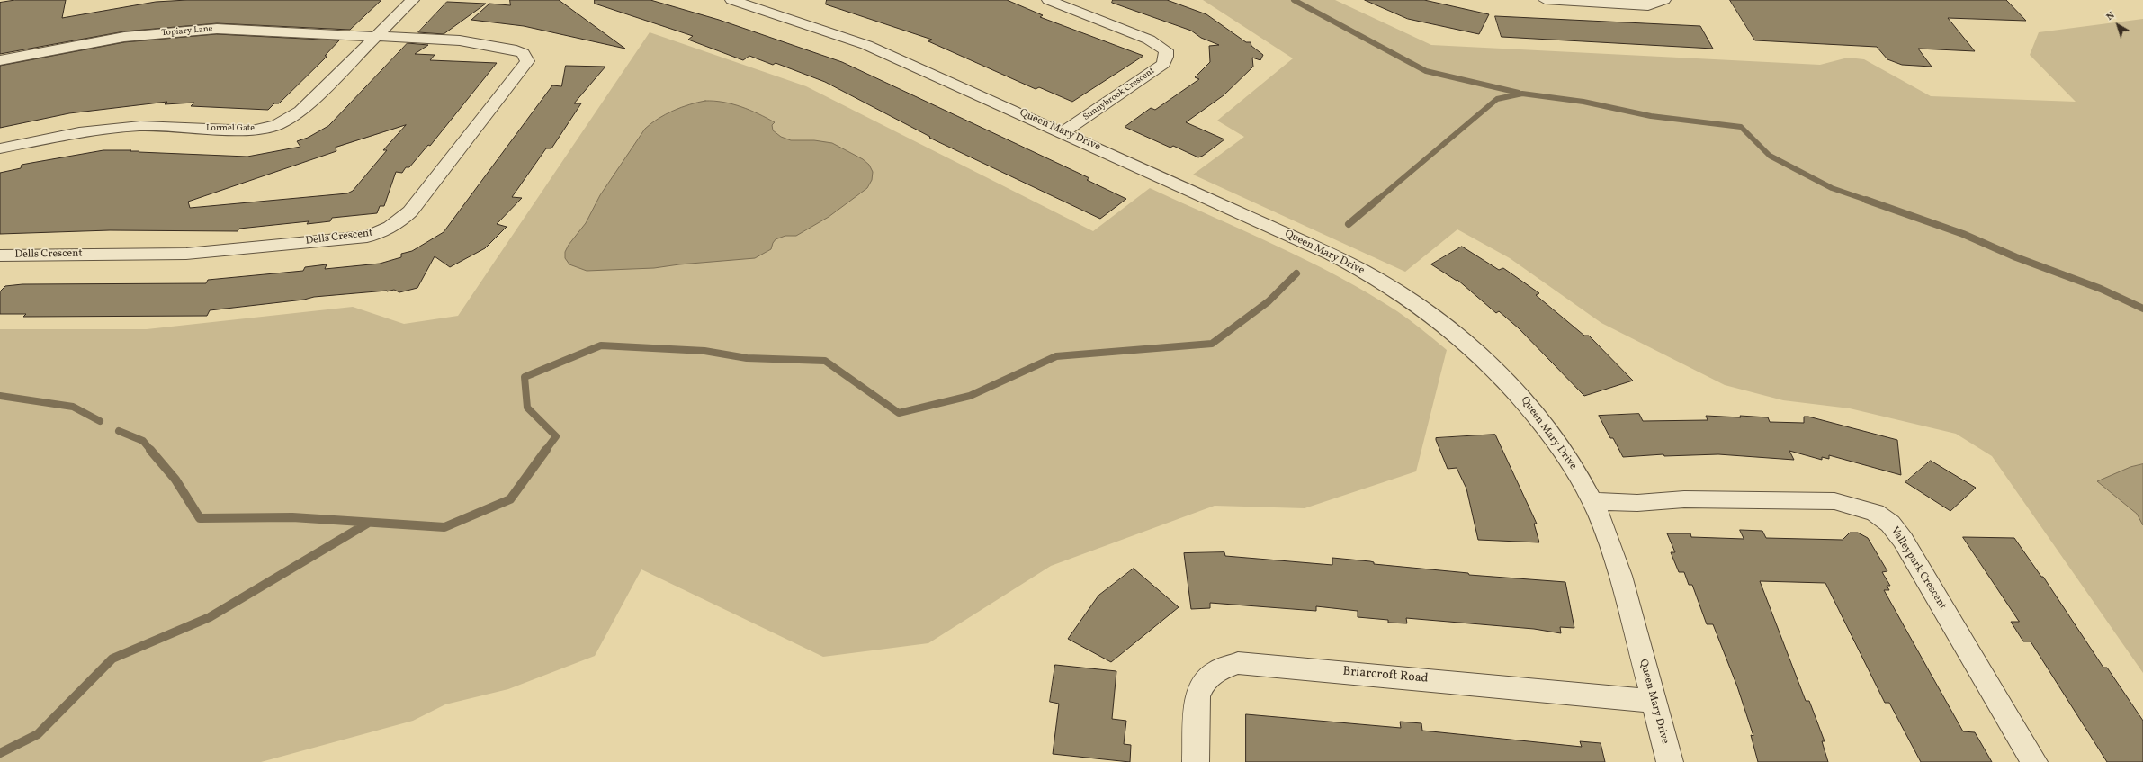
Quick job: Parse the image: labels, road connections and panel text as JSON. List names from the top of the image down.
{
  "streets": {
    "street": [
      "Topiary Lane",
      "Sunnybrook Crescent",
      "Lormel Gate",
      "Queen Mary Drive",
      "Dells Crescent",
      "Valleypark Crescent",
      "Briarcroft Road"
    ]
  },
  "crossings": [
    ["Topiary Lane", "Lormel Gate"],
    ["Topiary Lane", "Dells Crescent"],
    ["Sunnybrook Crescent", "Queen Mary Drive"],
    ["Lormel Gate", "Dells Crescent"],
    ["Queen Mary Drive", "Valleypark Crescent"],
    ["Queen Mary Drive", "Briarcroft Road"]
  ],
  "north": "top left"
}
